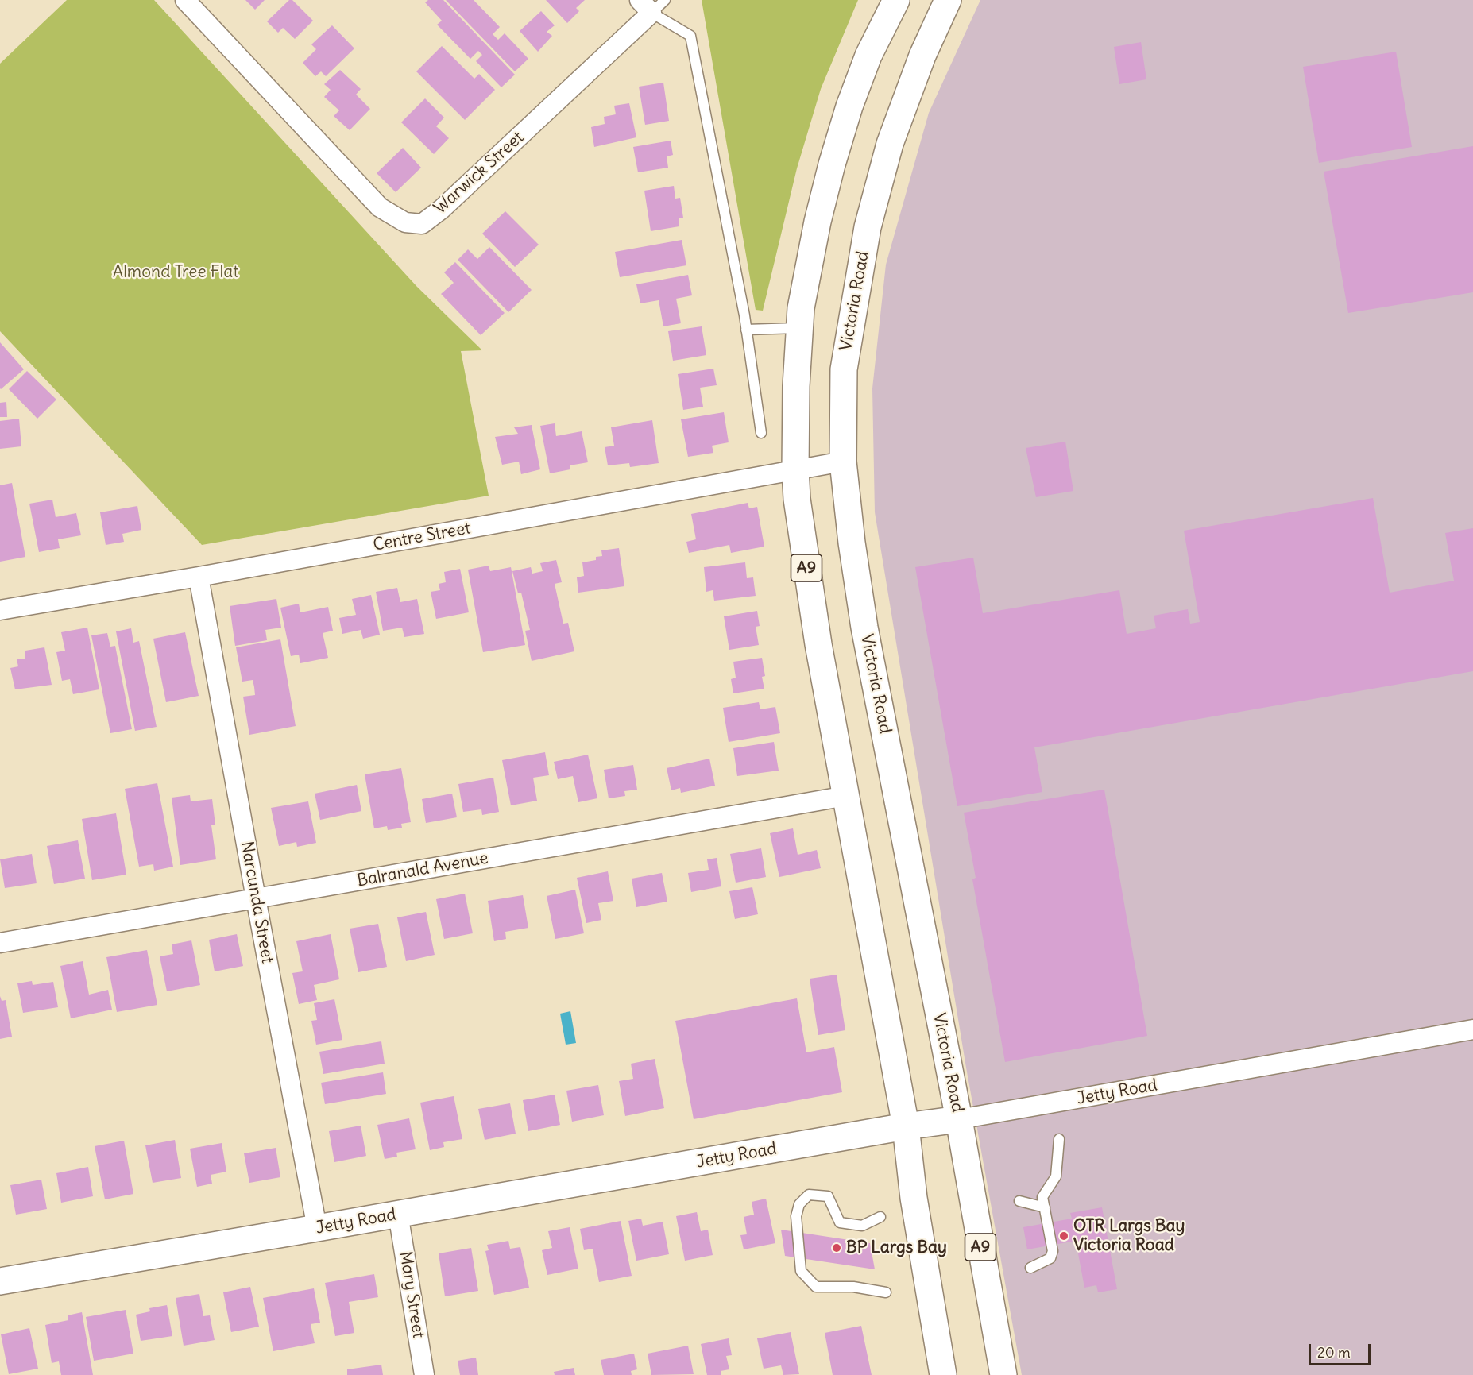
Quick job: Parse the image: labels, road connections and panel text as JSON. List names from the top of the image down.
{
  "streets": {
    "main road": ["Victoria Road", "A9", "Jetty Road"],
    "street": [
      "Warwick Street",
      "Centre Street",
      "Balranald Avenue",
      "Narcunda Street",
      "Mary Street"
    ]
  },
  "crossings": [
    ["Victoria Road", "Centre Street"],
    ["Victoria Road", "Jetty Road"],
    ["Centre Street", "A9"],
    ["Centre Street", "Narcunda Street"],
    ["A9", "Balranald Avenue"],
    ["A9", "Jetty Road"],
    ["Balranald Avenue", "Narcunda Street"],
    ["Narcunda Street", "Jetty Road"],
    ["Jetty Road", "Mary Street"]
  ],
  "parks": ["Almond Tree Flat"],
  "places": ["OTR Largs Bay Victoria Road", "BP Largs Bay"],
  "scale_bar": "20 m"
}
